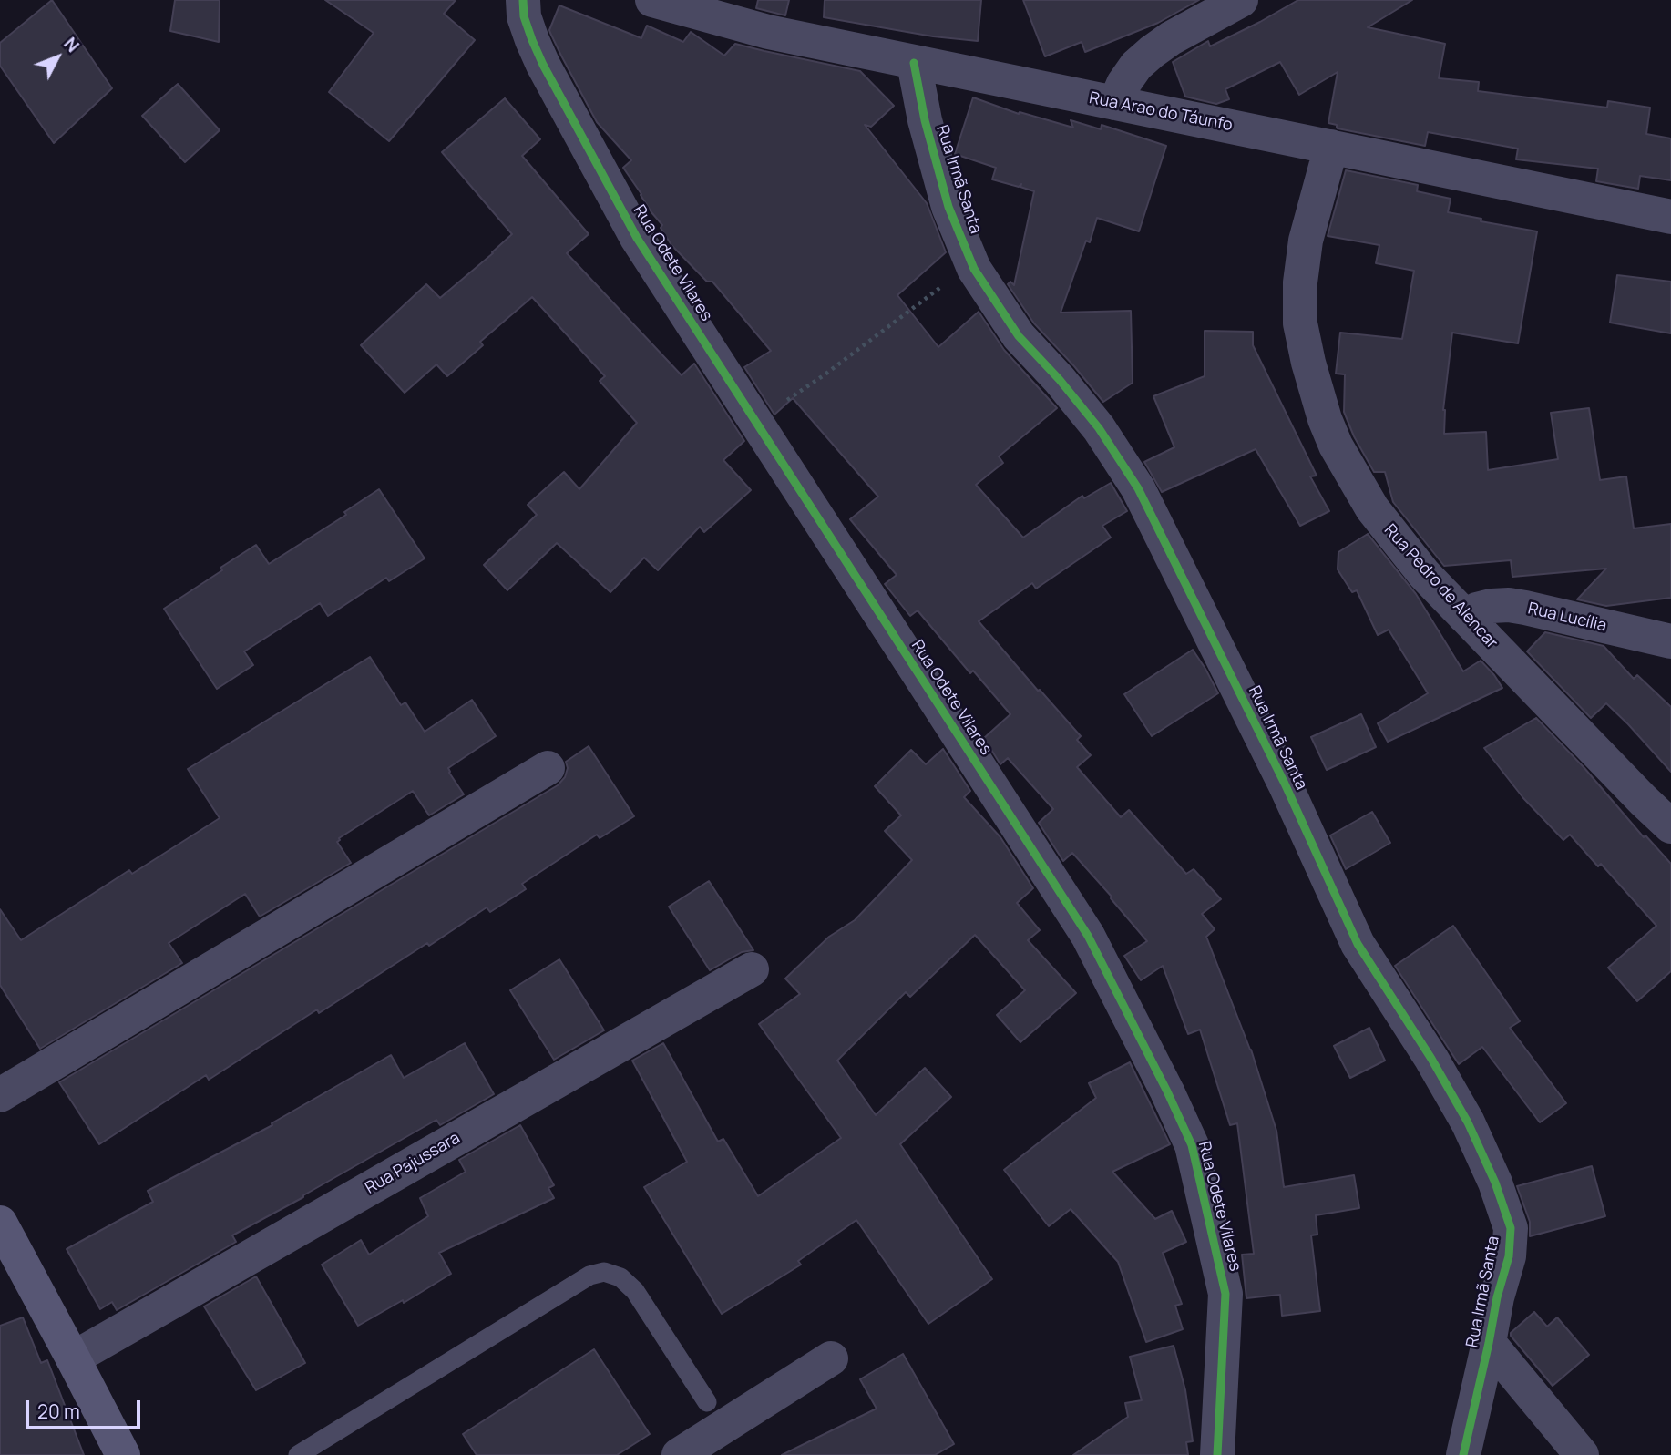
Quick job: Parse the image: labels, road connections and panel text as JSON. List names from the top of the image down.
{
  "streets": {
    "street": [
      "Rua Arao do Táunfo",
      "Rua Irmã Santa",
      "Rua Odete Vilares",
      "Rua Pedro de Alencar",
      "Rua Lucília",
      "Rua Pajussara"
    ]
  },
  "crossings": [
    ["Rua Arao do Táunfo", "Rua Irmã Santa"],
    ["Rua Arao do Táunfo", "Rua Pedro de Alencar"],
    ["Rua Pedro de Alencar", "Rua Lucília"]
  ],
  "scale_bar": "20 m",
  "north": "top right"
}
